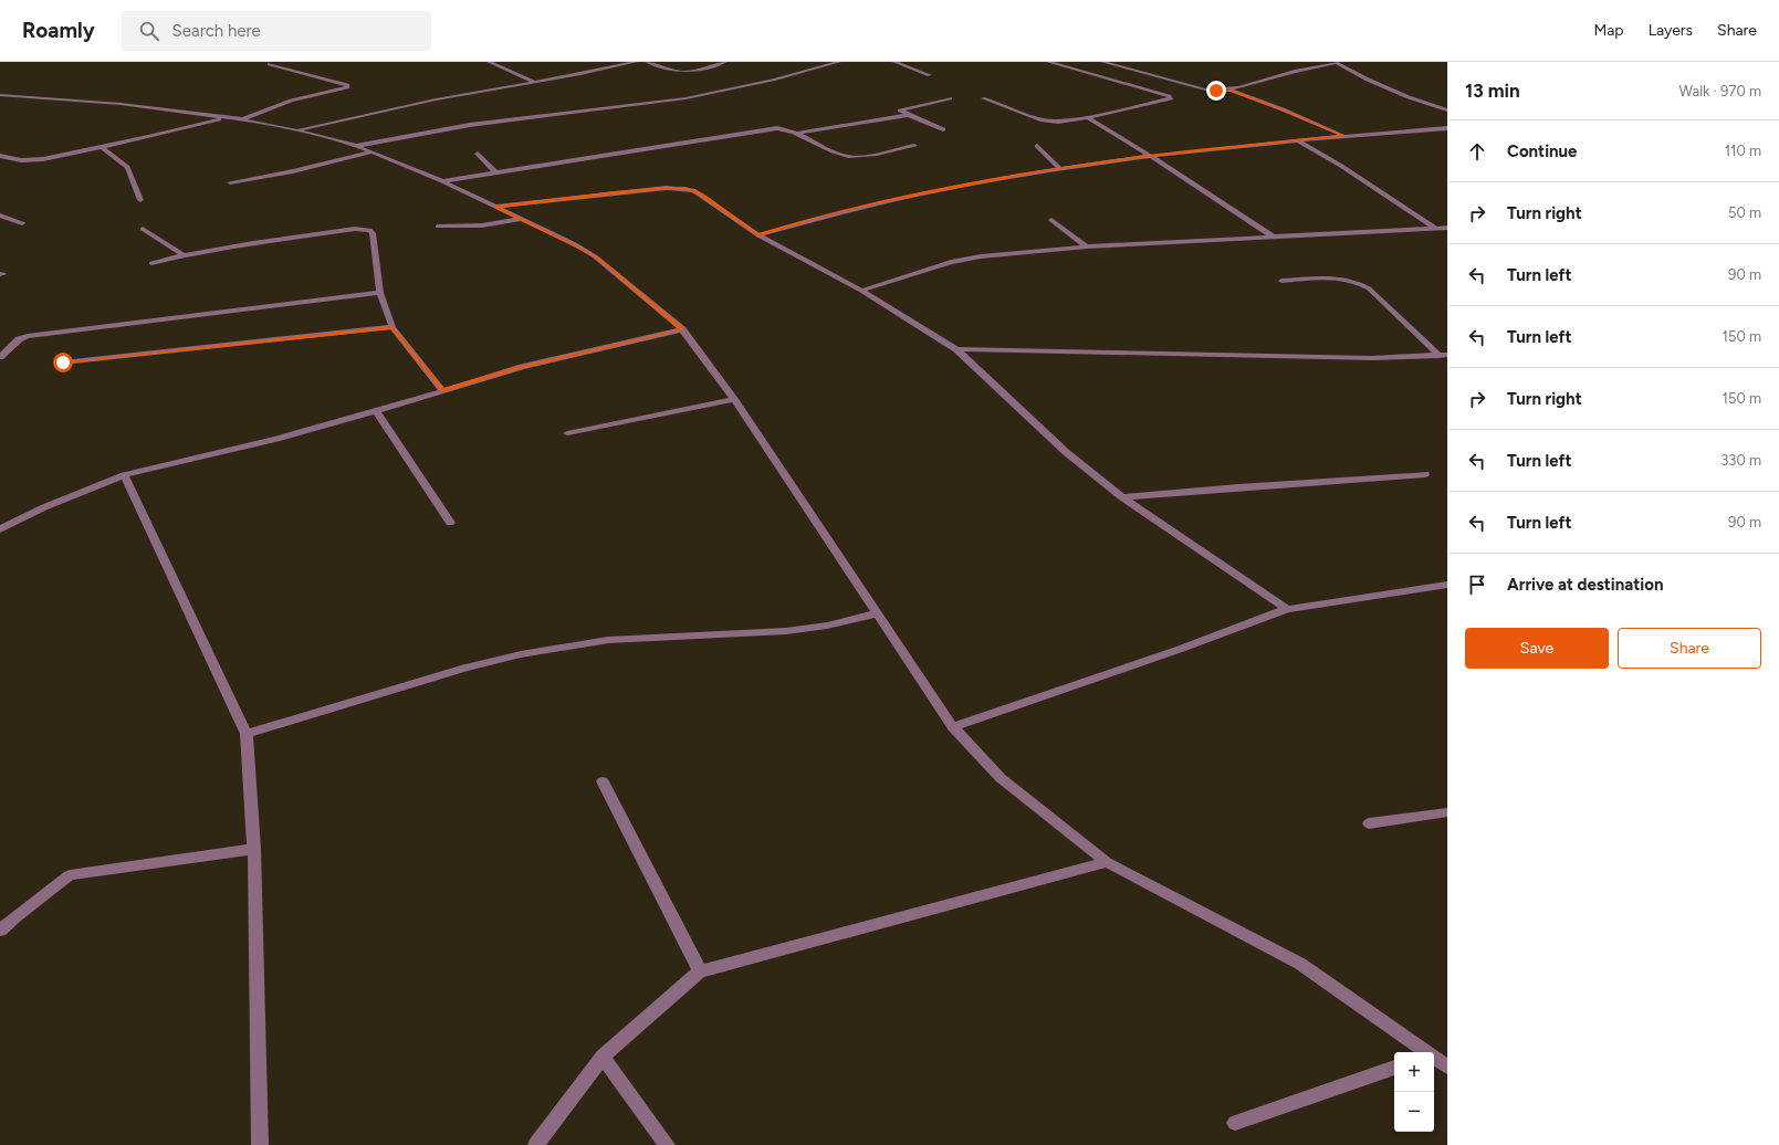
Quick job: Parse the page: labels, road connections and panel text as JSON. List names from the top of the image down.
{
  "page": {
    "header": "Roamly",
    "search": "Search here",
    "nav": ["Map", "Layers", "Share"],
    "heading": ["13 min", "Walk · 970 m"],
    "list": [
      ["Continue", "110 m"],
      ["Turn right", "50 m"],
      ["Turn left", "90 m"],
      ["Turn left", "150 m"],
      ["Turn right", "150 m"],
      ["Turn left", "330 m"],
      ["Turn left", "90 m"],
      "Arrive at destination"
    ],
    "buttons": ["Save", "Share"],
    "map_buttons": ["+", "−"]
  }
}
